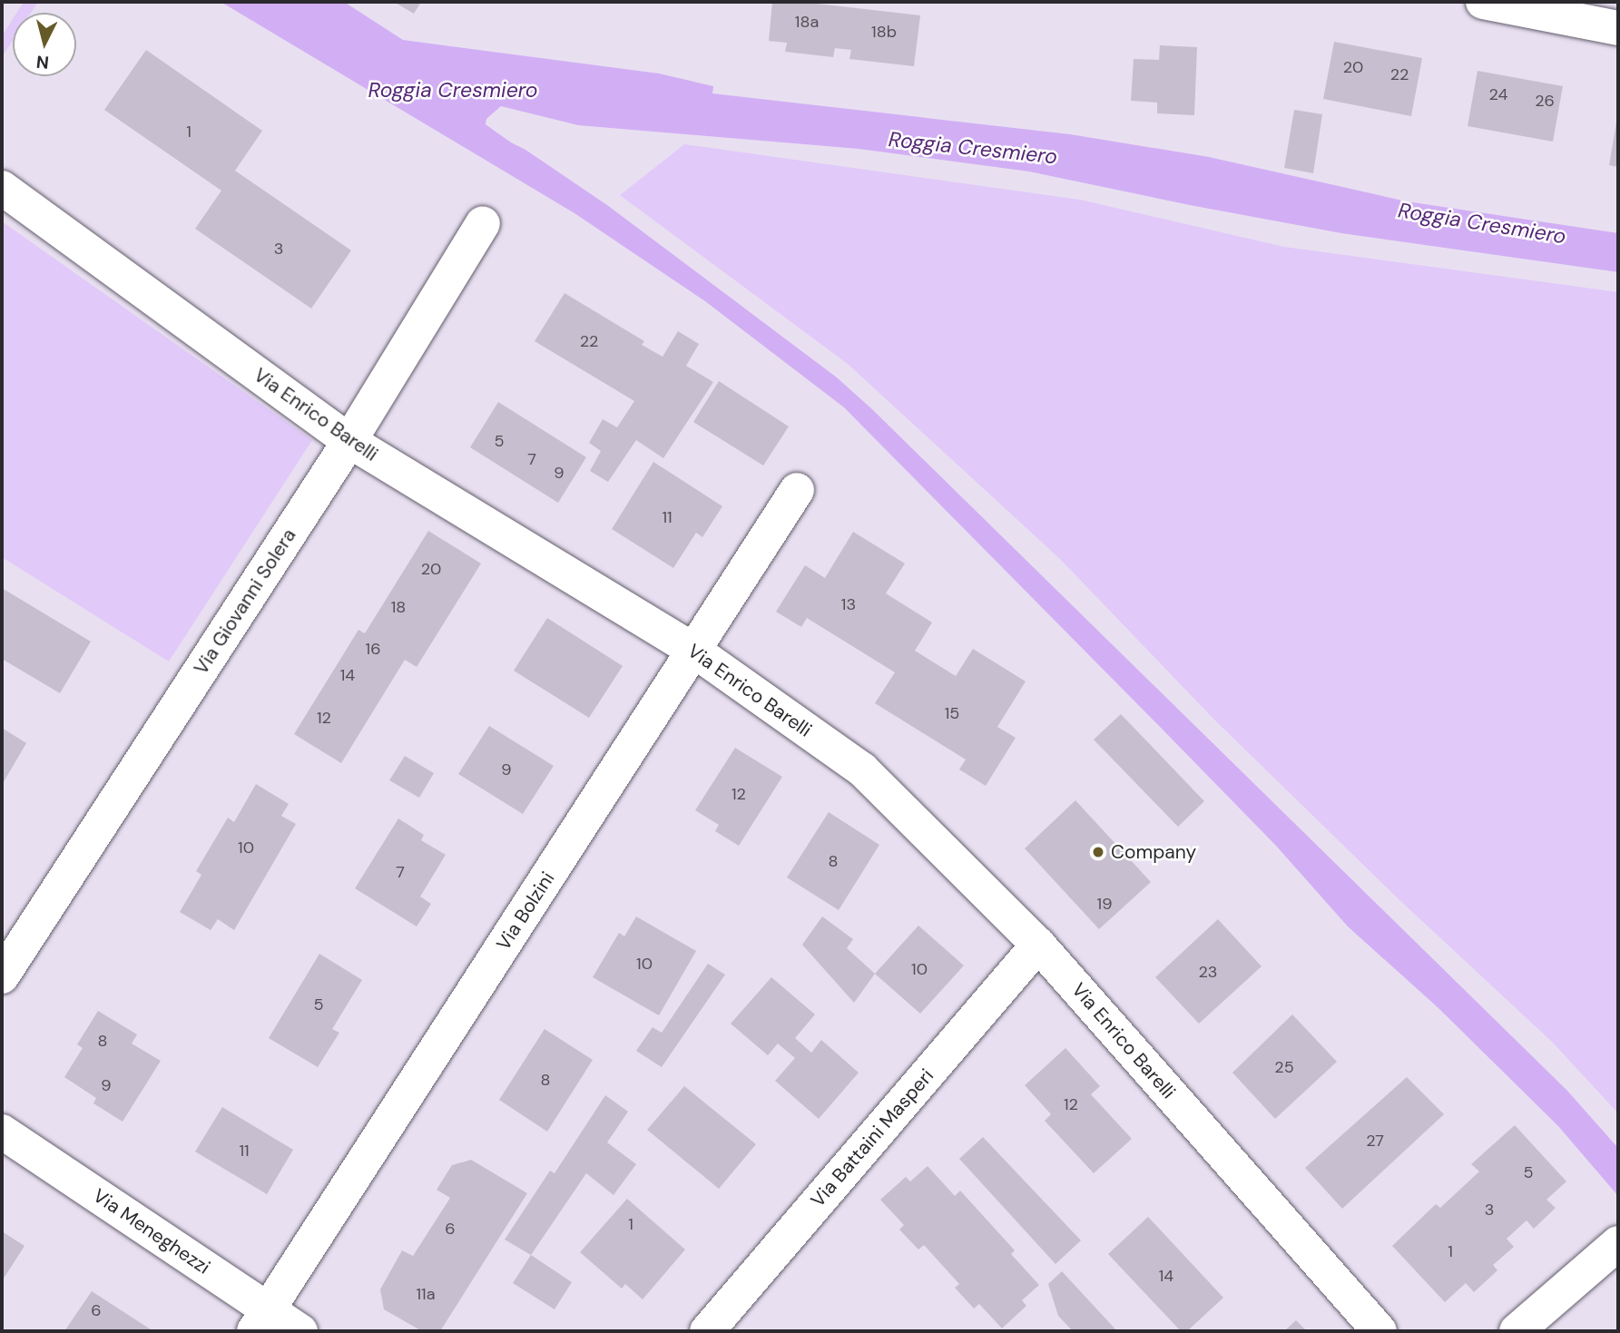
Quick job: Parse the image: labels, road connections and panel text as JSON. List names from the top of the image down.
{
  "streets": {
    "street": [
      "Via Enrico Barelli",
      "Via Giovanni Solera",
      "Via Bolzini",
      "Via Battaini Masperi",
      "Via Meneghezzi"
    ]
  },
  "crossings": [
    ["Via Enrico Barelli", "Via Giovanni Solera"],
    ["Via Enrico Barelli", "Via Bolzini"],
    ["Via Enrico Barelli", "Via Battaini Masperi"],
    ["Via Bolzini", "Via Meneghezzi"]
  ],
  "water": ["Roggia Cresmiero"],
  "places": ["Company"],
  "house_numbers": [
    "18a",
    "18b",
    "20",
    "22",
    "24",
    "26",
    "1",
    "3",
    "22",
    "5",
    "7",
    "9",
    "11",
    "20",
    "13",
    "18",
    "16",
    "14",
    "15",
    "12",
    "9",
    "12",
    "10",
    "8",
    "7",
    "19",
    "10",
    "10",
    "23",
    "5",
    "8",
    "25",
    "8",
    "9",
    "12",
    "27",
    "11",
    "5",
    "3",
    "1",
    "6",
    "1",
    "14",
    "11a",
    "6"
  ],
  "north": "bottom"
}
